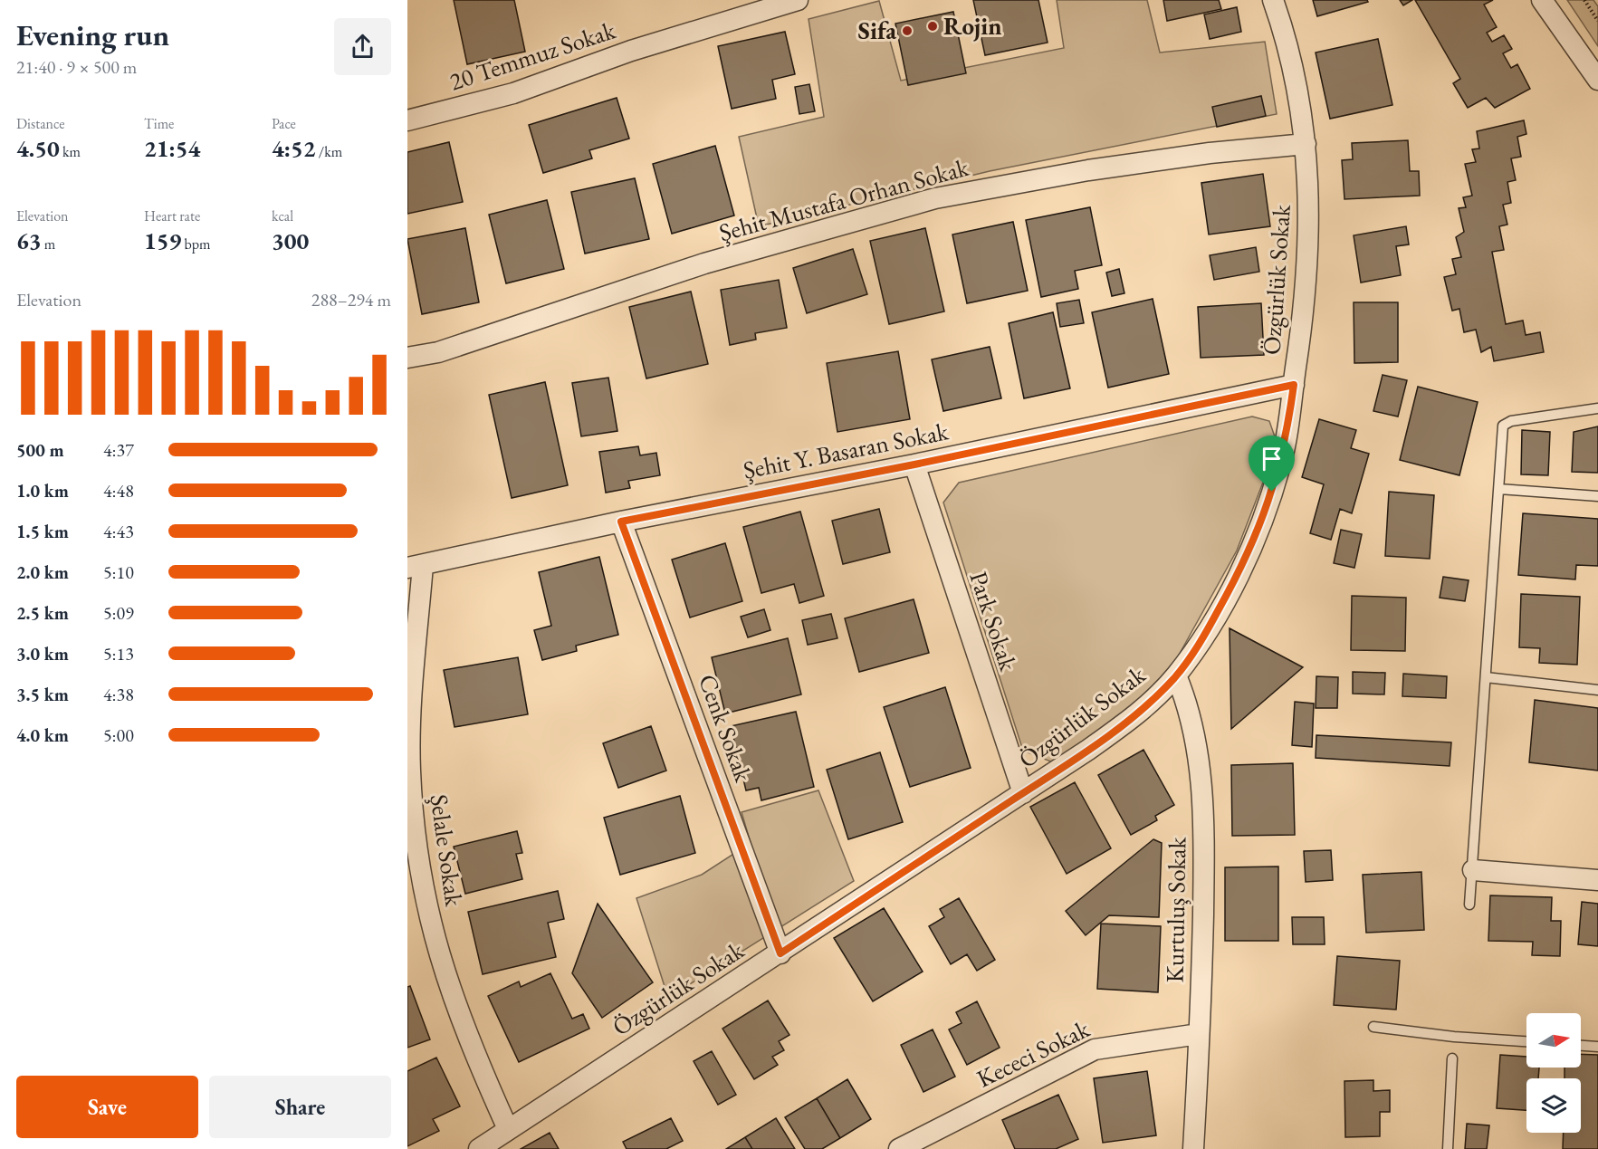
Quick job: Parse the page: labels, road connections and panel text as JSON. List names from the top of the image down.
{
  "streets": {
    "street": [
      "20 Temmuz Sokak",
      "Şehit Mustafa Orhan Sokak",
      "Özgürlük Sokak",
      "Şehit Y. Basaran Sokak",
      "Park Sokak",
      "Cenk Sokak",
      "Şelale Sokak",
      "Kurtuluş Sokak",
      "Kececi Sokak"
    ]
  },
  "crossings": [
    ["Şehit Mustafa Orhan Sokak", "Özgürlük Sokak"],
    ["Özgürlük Sokak", "Şehit Y. Basaran Sokak"],
    ["Özgürlük Sokak", "Park Sokak"],
    ["Özgürlük Sokak", "Cenk Sokak"],
    ["Özgürlük Sokak", "Şelale Sokak"],
    ["Özgürlük Sokak", "Kurtuluş Sokak"],
    ["Şehit Y. Basaran Sokak", "Park Sokak"],
    ["Şehit Y. Basaran Sokak", "Cenk Sokak"],
    ["Şehit Y. Basaran Sokak", "Şelale Sokak"],
    ["Kurtuluş Sokak", "Kececi Sokak"]
  ],
  "places": ["Rojin", "Sifa"],
  "north": "right",
  "page": {
    "heading": ["Evening run", "21:40 · 9 × 500 m"],
    "stats": [
      ["Distance", "4.50 km"],
      ["Time", "21:54"],
      ["Pace", "4:52 /km"],
      ["Elevation", "63 m"],
      ["Heart rate", "159 bpm"],
      ["kcal", "300"]
    ],
    "chart": ["Elevation", "288–294 m"],
    "list": [
      {
        "name": "500 m",
        "note": "4:37"
      },
      {
        "name": "1.0 km",
        "note": "4:48"
      },
      {
        "name": "1.5 km",
        "note": "4:43"
      },
      {
        "name": "2.0 km",
        "note": "5:10"
      },
      {
        "name": "2.5 km",
        "note": "5:09"
      },
      {
        "name": "3.0 km",
        "note": "5:13"
      },
      {
        "name": "3.5 km",
        "note": "4:38"
      },
      {
        "name": "4.0 km",
        "note": "5:00"
      }
    ],
    "buttons": ["Save", "Share"]
  }
}
